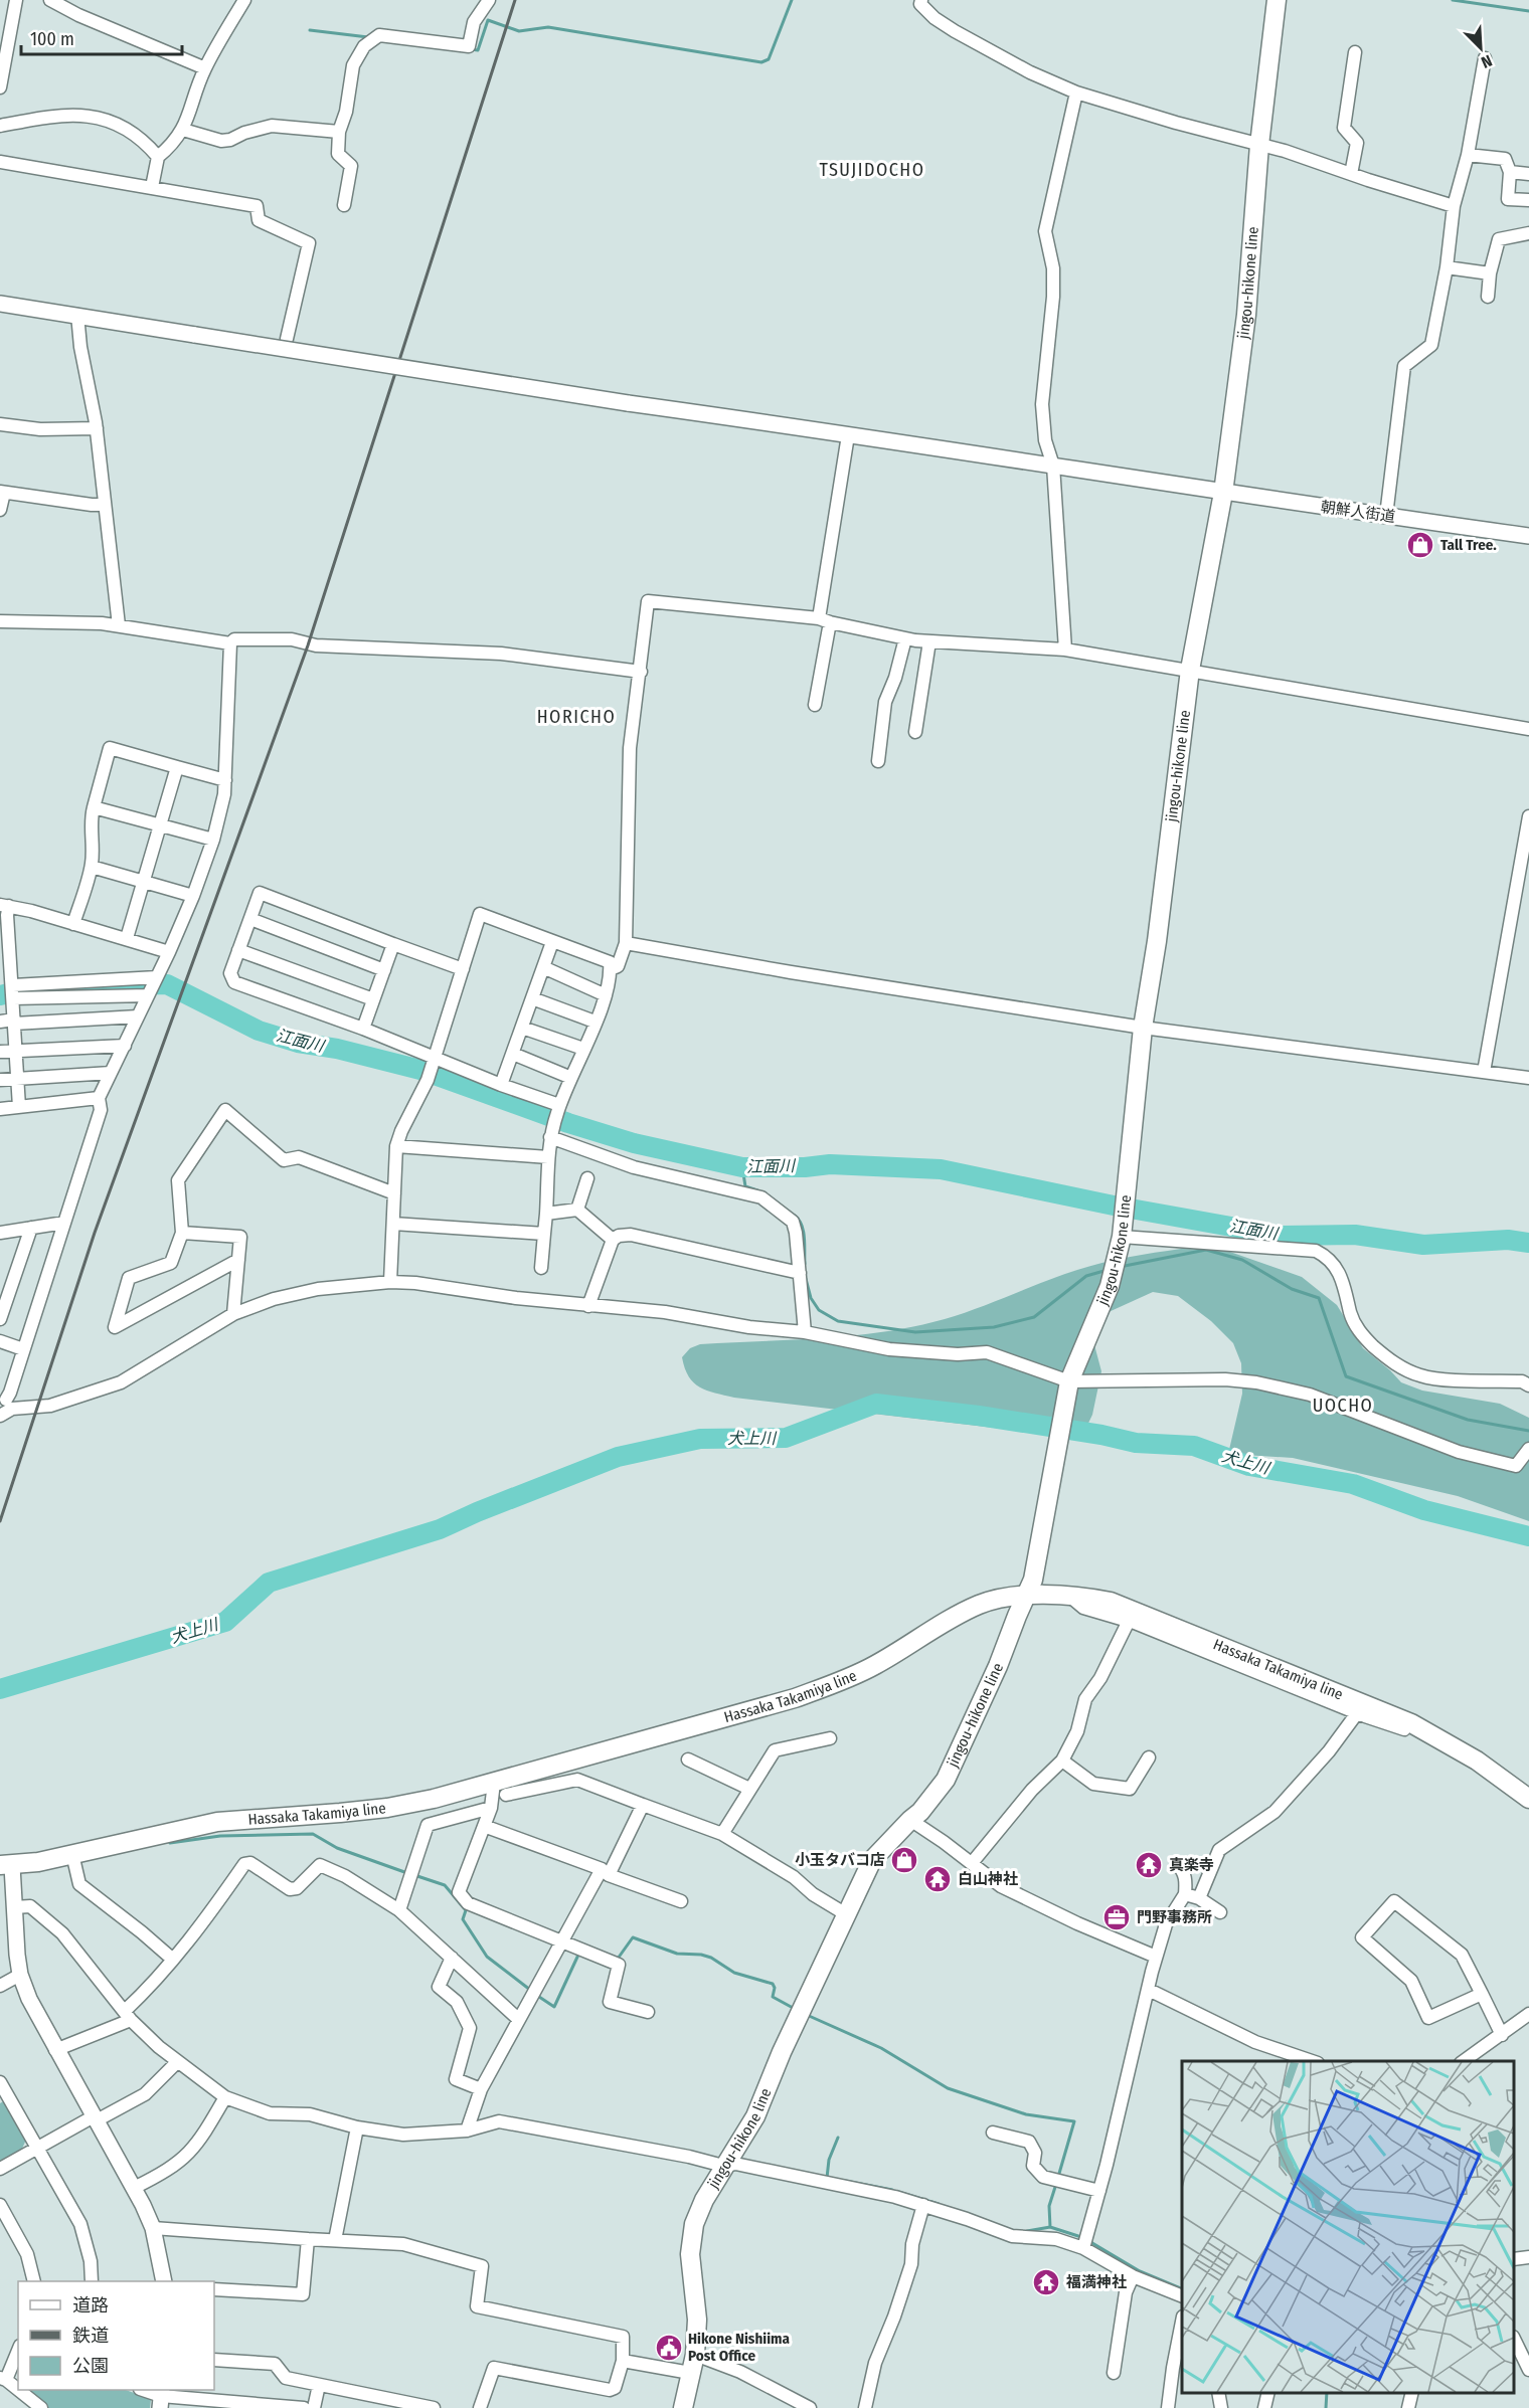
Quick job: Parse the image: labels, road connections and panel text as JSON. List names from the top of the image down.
{
  "streets": {
    "main road": ["jingou-hikone line", "Hassaka Takamiya line"],
    "street": ["朝鮮人街道"]
  },
  "crossings": [
    ["jingou-hikone line", "朝鮮人街道"],
    ["jingou-hikone line", "Hassaka Takamiya line"]
  ],
  "districts": ["TSUJIDOCHO", "HORICHO", "UOCHO"],
  "water": ["江面川", "犬上川"],
  "places": {
    "shop": ["Tall Tree.", "小玉タバコ店"],
    "temple": ["真楽寺", "白山神社", "福満神社"],
    "office": ["門野事務所"],
    "public building": ["Hikone Nishiima Post Office"]
  },
  "legend": ["道路", "鉄道", "公園"],
  "scale_bar": "100 m",
  "north": "bottom right"
}
